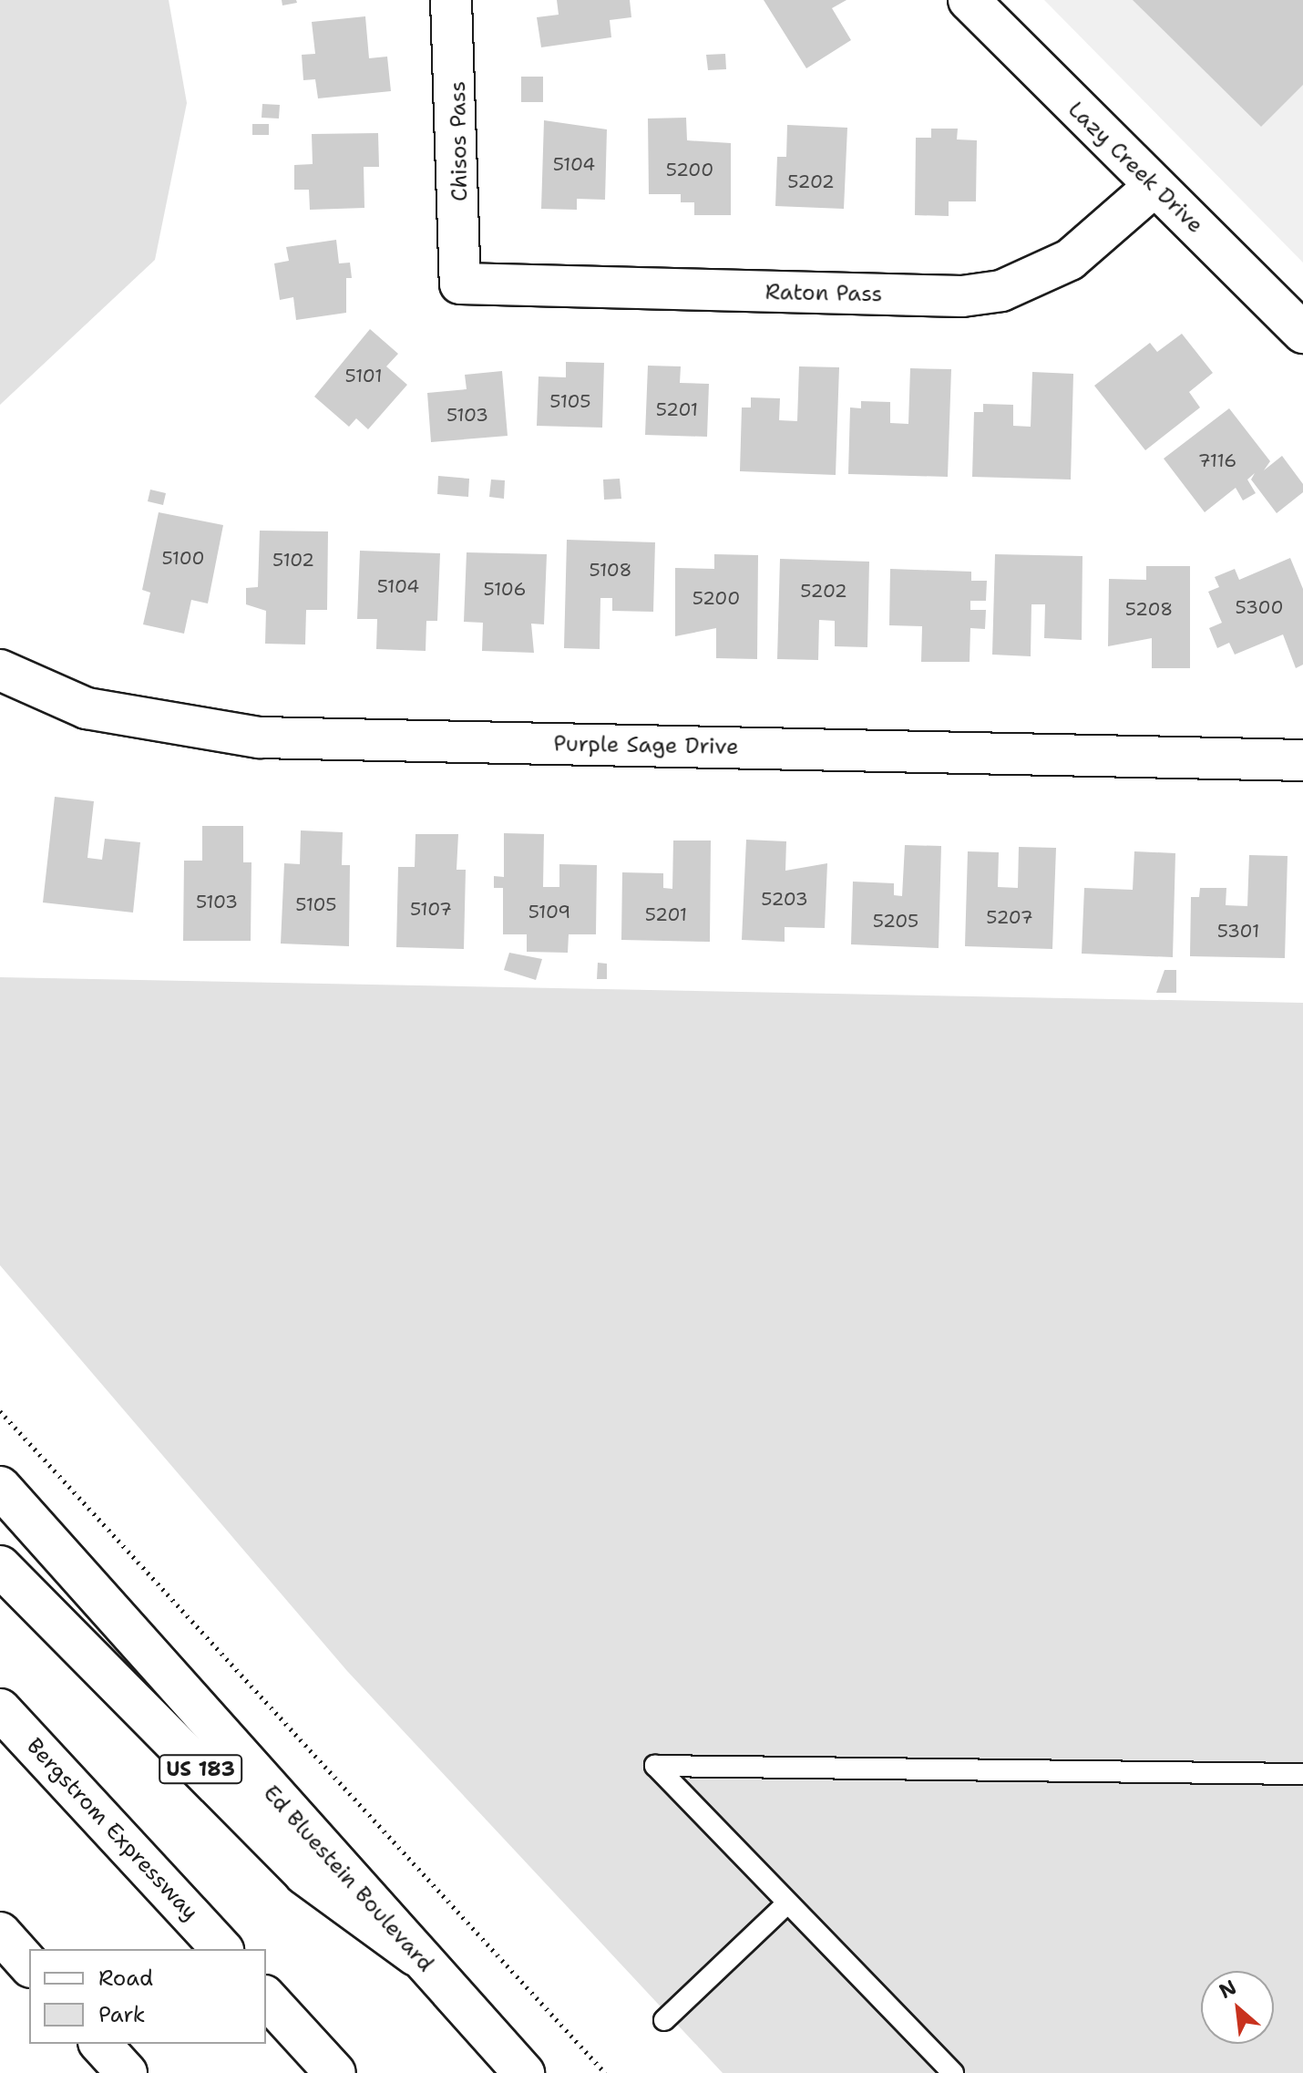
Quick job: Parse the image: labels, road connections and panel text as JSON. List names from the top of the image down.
{
  "streets": {
    "main road": [
      "Chisos Pass",
      "Lazy Creek Drive",
      "Raton Pass",
      "Purple Sage Drive",
      "US 183",
      "Bergstrom Expressway",
      "Ed Bluestein Boulevard"
    ]
  },
  "crossings": [
    ["Chisos Pass", "Raton Pass"],
    ["Lazy Creek Drive", "Raton Pass"],
    ["US 183", "Ed Bluestein Boulevard"]
  ],
  "house_numbers": [
    "5104",
    "5200",
    "5202",
    "5101",
    "5105",
    "5201",
    "5103",
    "7116",
    "5100",
    "5102",
    "5108",
    "5104",
    "5106",
    "5202",
    "5200",
    "5300",
    "5208",
    "5203",
    "5103",
    "5105",
    "5107",
    "5109",
    "5201",
    "5207",
    "5205",
    "5301"
  ],
  "legend": ["Road", "Park"],
  "north": "top left"
}
